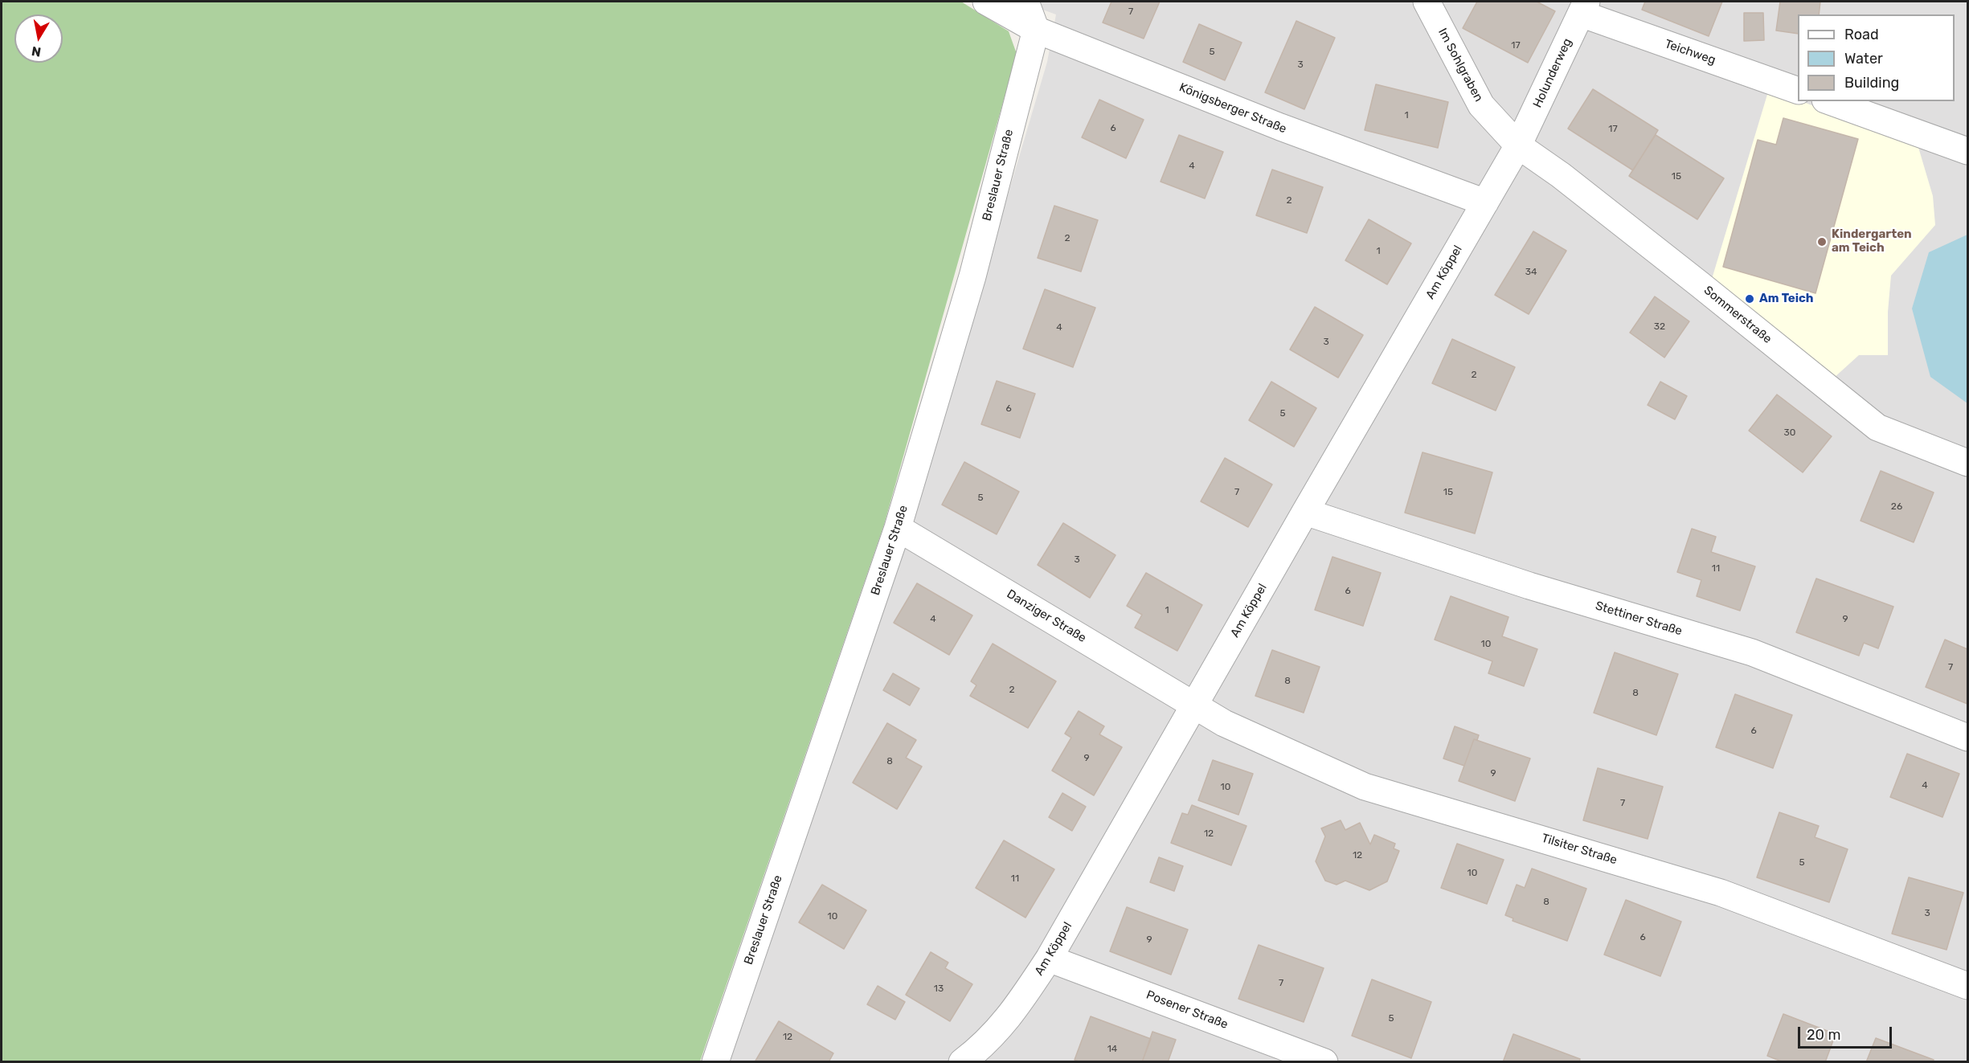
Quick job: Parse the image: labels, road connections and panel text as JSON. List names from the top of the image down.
{
  "streets": {
    "street": [
      "Teichweg",
      "Im Sohlgraben",
      "Holunderweg",
      "Königsberger Straße",
      "Breslauer Straße",
      "Am Köppel",
      "Sommerstraße",
      "Danziger Straße",
      "Stettiner Straße",
      "Tilsiter Straße",
      "Posener Straße"
    ]
  },
  "crossings": [
    ["Teichweg", "Holunderweg"],
    ["Im Sohlgraben", "Holunderweg"],
    ["Im Sohlgraben", "Am Köppel"],
    ["Im Sohlgraben", "Sommerstraße"],
    ["Holunderweg", "Am Köppel"],
    ["Holunderweg", "Sommerstraße"],
    ["Königsberger Straße", "Breslauer Straße"],
    ["Königsberger Straße", "Am Köppel"],
    ["Breslauer Straße", "Danziger Straße"],
    ["Am Köppel", "Sommerstraße"],
    ["Am Köppel", "Danziger Straße"],
    ["Am Köppel", "Stettiner Straße"],
    ["Am Köppel", "Tilsiter Straße"],
    ["Am Köppel", "Posener Straße"],
    ["Danziger Straße", "Tilsiter Straße"]
  ],
  "places": ["Kindergarten am Teich", "Am Teich"],
  "house_numbers": [
    "7",
    "17",
    "5",
    "3",
    "1",
    "6",
    "17",
    "4",
    "15",
    "2",
    "2",
    "1",
    "34",
    "32",
    "4",
    "3",
    "2",
    "6",
    "5",
    "30",
    "7",
    "15",
    "5",
    "26",
    "3",
    "11",
    "6",
    "1",
    "4",
    "9",
    "10",
    "7",
    "8",
    "2",
    "8",
    "6",
    "9",
    "8",
    "9",
    "4",
    "10",
    "7",
    "12",
    "12",
    "5",
    "10",
    "11",
    "8",
    "3",
    "10",
    "6",
    "9",
    "7",
    "13",
    "5",
    "12",
    "14"
  ],
  "legend": ["Road", "Water", "Building"],
  "scale_bar": "20 m",
  "north": "bottom"
}
